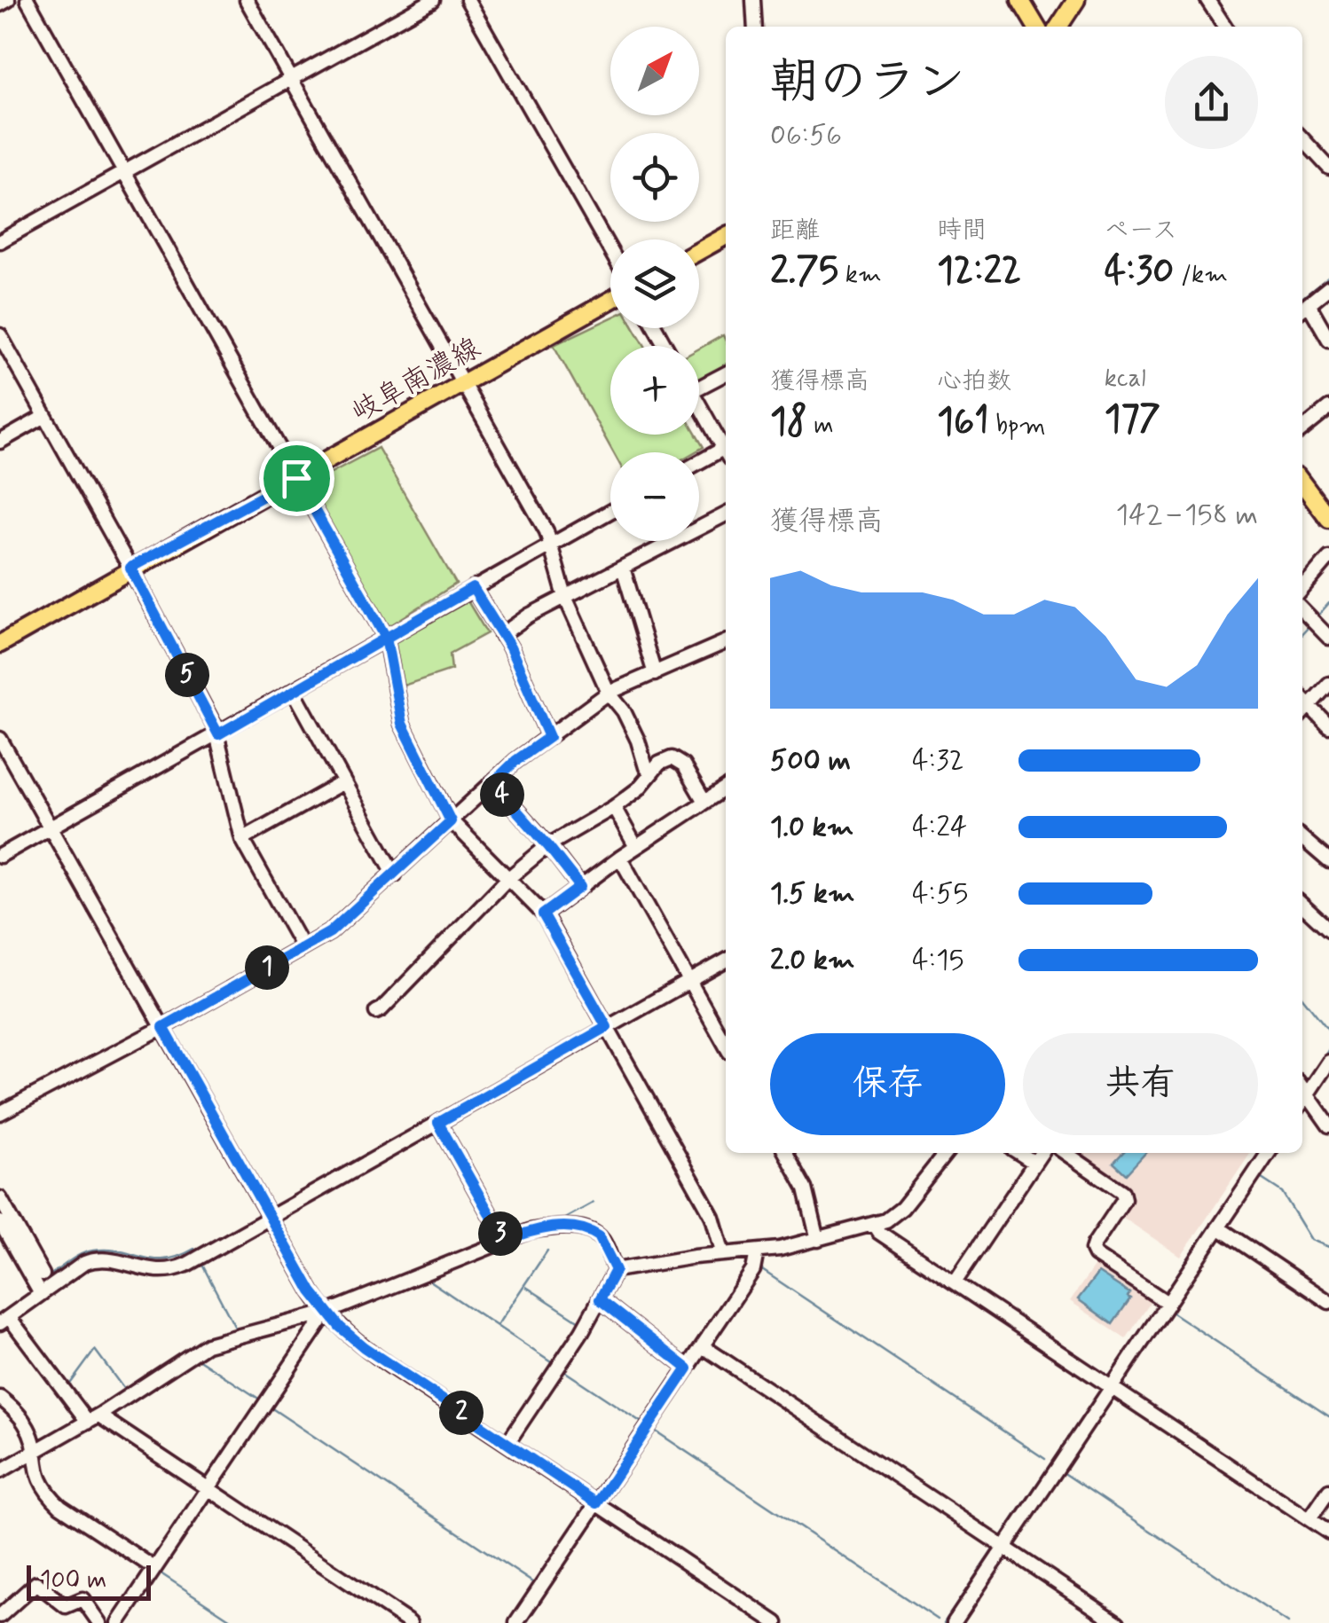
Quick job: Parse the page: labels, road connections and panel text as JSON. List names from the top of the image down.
{
  "streets": {
    "main road": ["岐阜南濃線"]
  },
  "scale_bar": "100 m",
  "north": "top right",
  "page": {
    "map_buttons": ["+", "−"],
    "heading": ["朝のラン", "06:56"],
    "stats": [
      ["距離", "2.75 km"],
      ["時間", "12:22"],
      ["ペース", "4:30 /km"],
      ["獲得標高", "18 m"],
      ["心拍数", "161 bpm"],
      ["kcal", "177"]
    ],
    "chart": ["獲得標高", "142–158 m"],
    "pins": [
      "5",
      "4",
      "1",
      "3",
      "2"
    ],
    "list": [
      {
        "name": "500 m",
        "note": "4:32"
      },
      {
        "name": "1.0 km",
        "note": "4:24"
      },
      {
        "name": "1.5 km",
        "note": "4:55"
      },
      {
        "name": "2.0 km",
        "note": "4:15"
      }
    ],
    "buttons": ["保存", "共有"],
    "scale": "100 m"
  }
}
